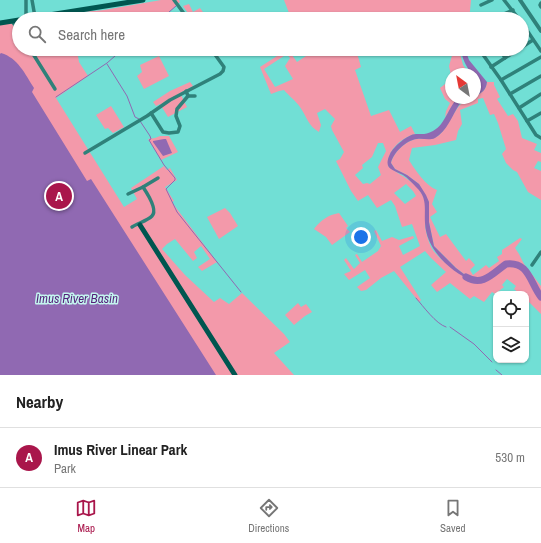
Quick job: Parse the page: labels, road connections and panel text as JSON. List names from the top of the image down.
{
  "water": ["Imus River Basin"],
  "north": "top left",
  "page": {
    "search": "Search here",
    "pins": "A",
    "heading": "Nearby",
    "list": [
      {
        "mark": "A",
        "name": "Imus River Linear Park",
        "note": "Park",
        "value": "530 m"
      }
    ],
    "nav": ["Map", "Directions", "Saved"]
  }
}
